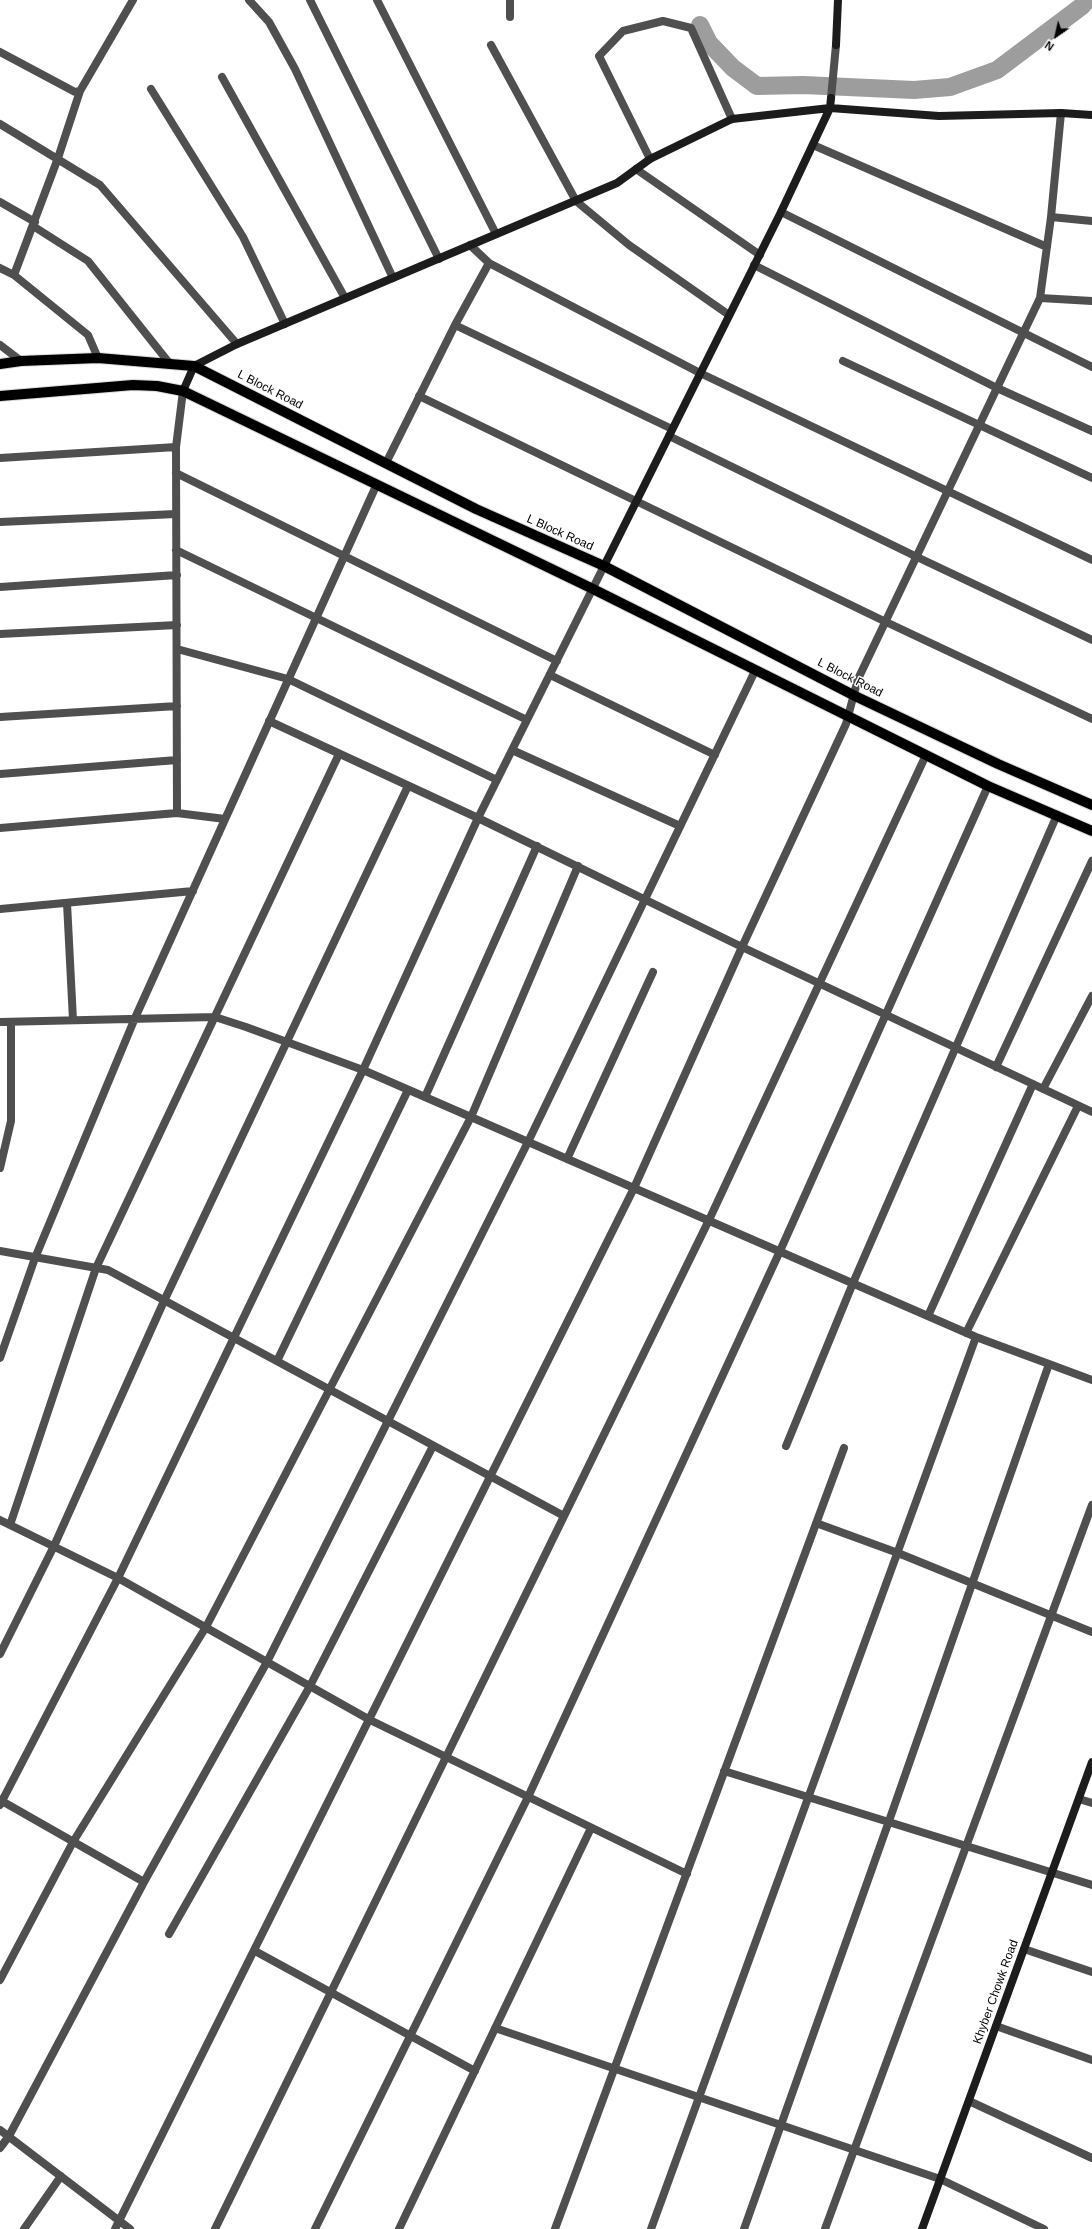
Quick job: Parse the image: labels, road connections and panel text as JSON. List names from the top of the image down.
{
  "streets": {
    "main road": ["L Block Road"],
    "street": ["Khyber Chowk Road"]
  },
  "north": "bottom left"
}
